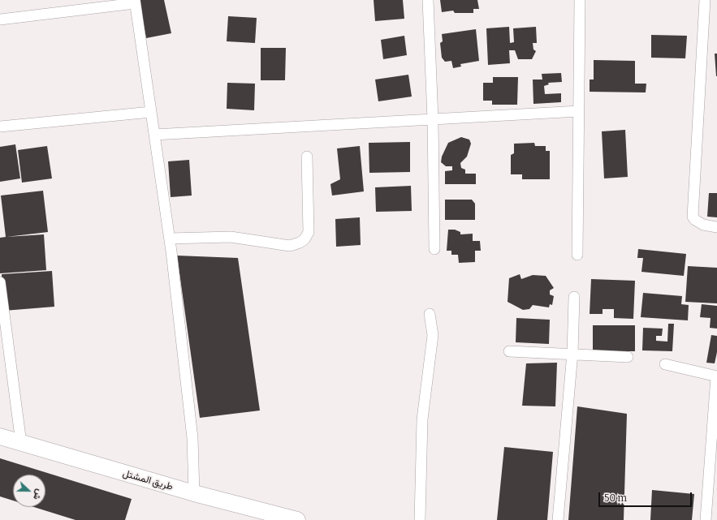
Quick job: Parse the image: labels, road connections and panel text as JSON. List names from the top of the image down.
{
  "streets": {
    "main road": ["طريق المشتل"]
  },
  "scale_bar": "50 m",
  "north": "right"
}
